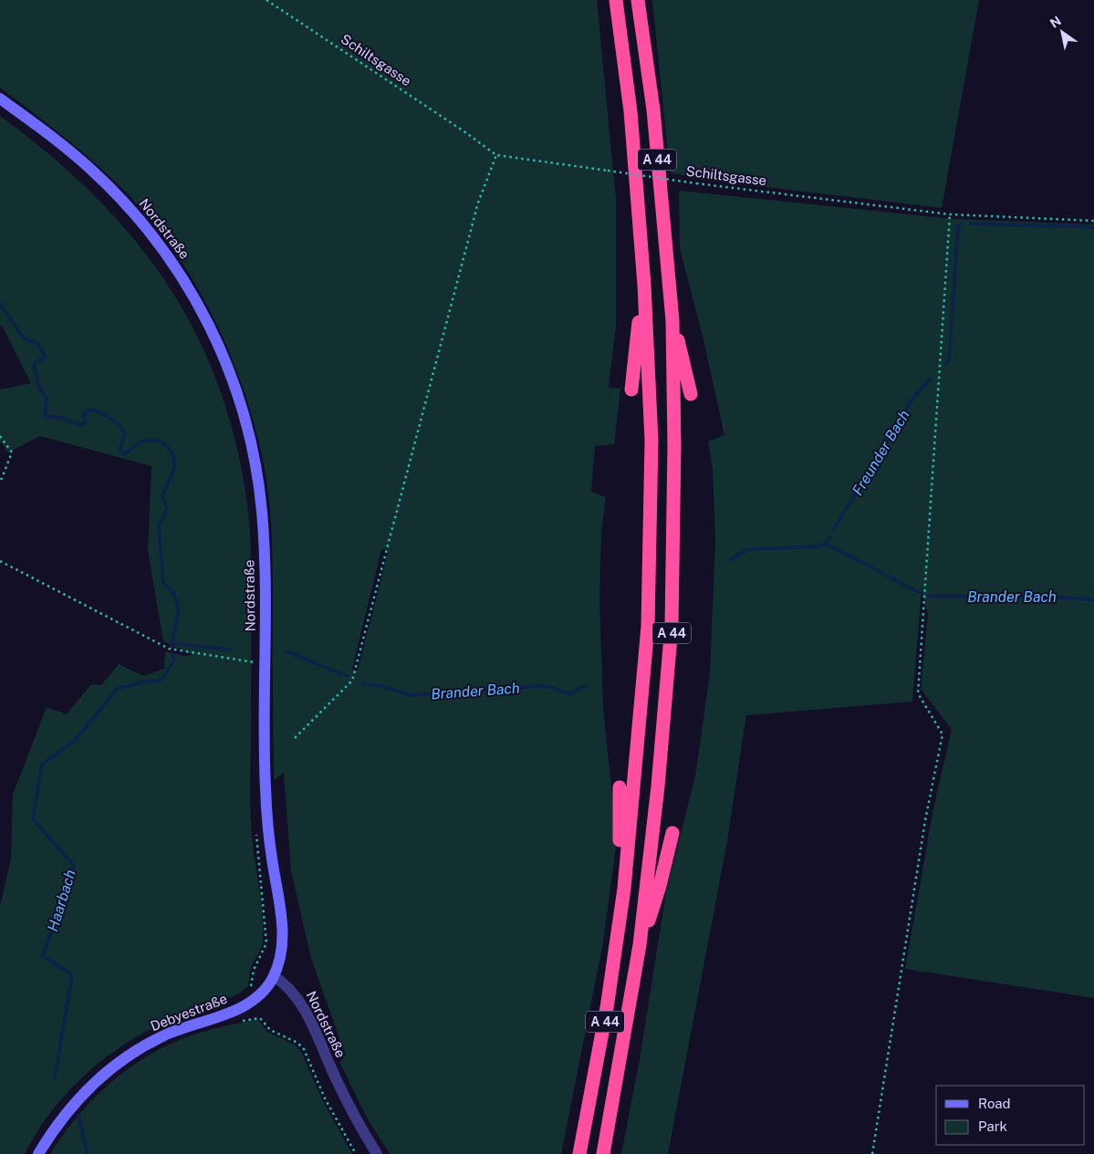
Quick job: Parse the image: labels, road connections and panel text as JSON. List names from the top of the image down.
{
  "streets": {
    "highway": ["A 44"],
    "main road": ["Nordstraße", "Debyestraße"],
    "path": ["Schiltsgasse"]
  },
  "crossings": [
    ["Nordstraße", "Debyestraße"]
  ],
  "water": ["Freunder Bach", "Brander Bach", "Haarbach"],
  "legend": ["Road", "Park"],
  "north": "top left"
}
